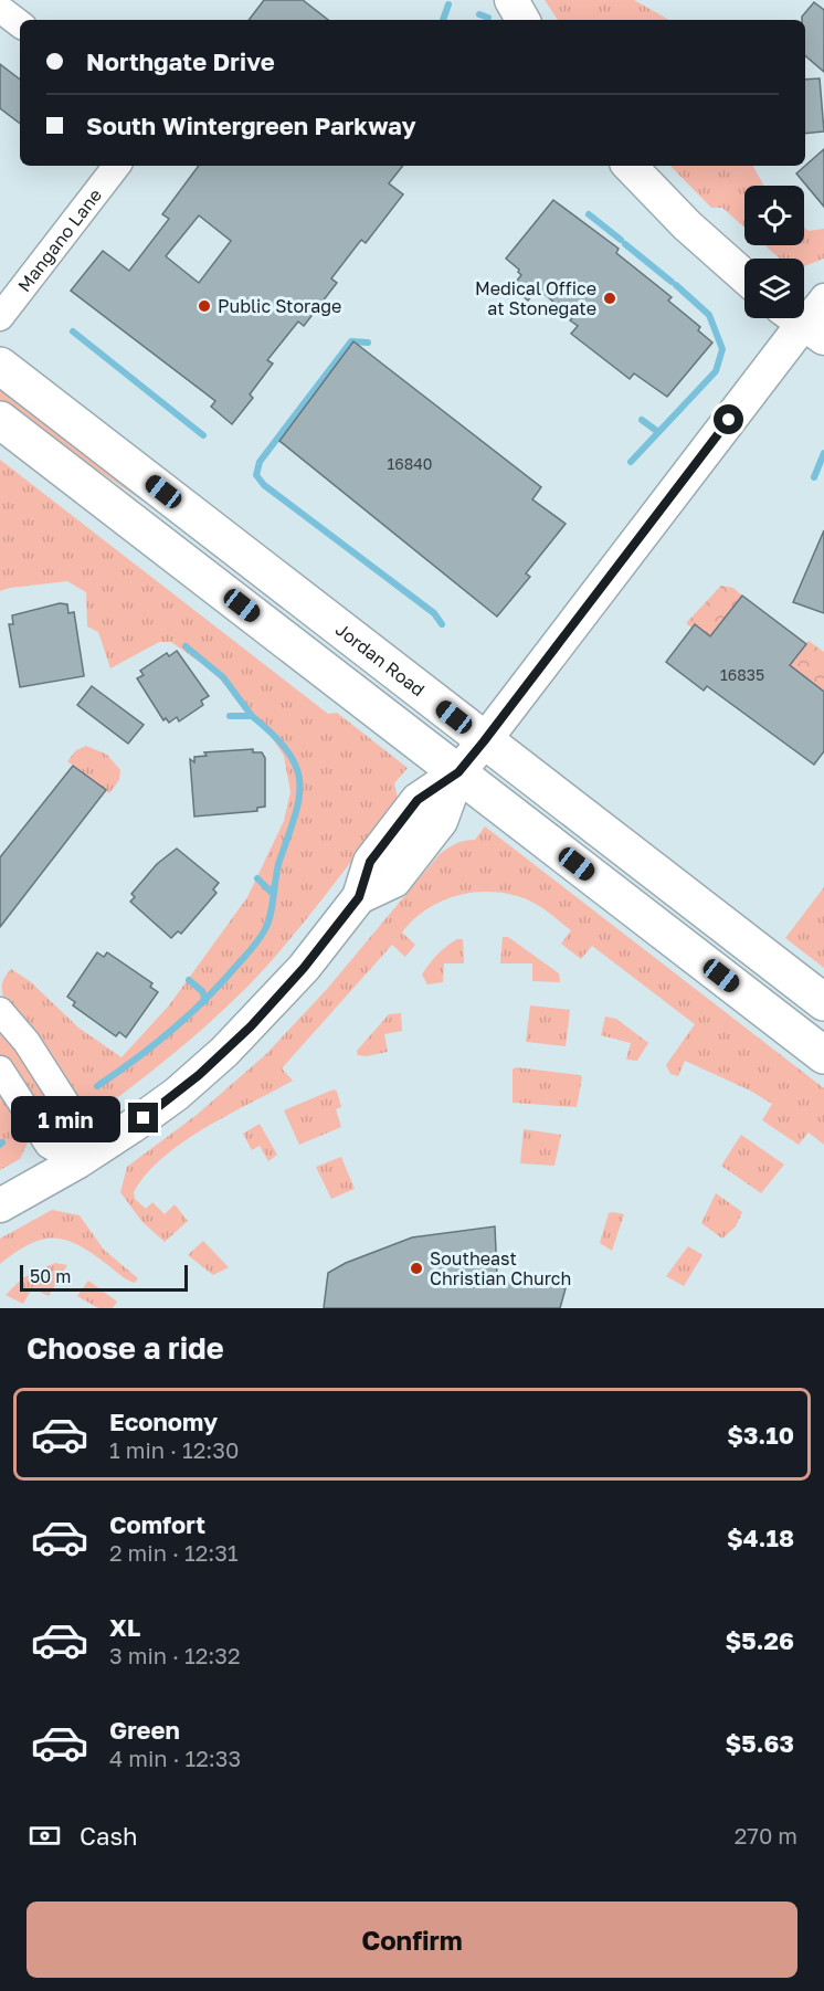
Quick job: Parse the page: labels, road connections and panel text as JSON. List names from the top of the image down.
{
  "streets": {
    "main road": ["Jordan Road"],
    "street": ["Mangano Lane"]
  },
  "places": ["Medical Office at Stonegate", "Public Storage", "Southeast Christian Church"],
  "house_numbers": ["16840", "16835"],
  "scale_bar": "50 m",
  "page": {
    "banner": ["Northgate Drive", "South Wintergreen Parkway"],
    "bubble": "1 min",
    "scale": "50 m",
    "heading": "Choose a ride",
    "list": [
      {
        "name": "Economy",
        "note": "1 min · 12:30",
        "value": "$3.10"
      },
      {
        "name": "Comfort",
        "note": "2 min · 12:31",
        "value": "$4.18"
      },
      {
        "name": "XL",
        "note": "3 min · 12:32",
        "value": "$5.26"
      },
      {
        "name": "Green",
        "note": "4 min · 12:33",
        "value": "$5.63"
      }
    ],
    "pay": ["Cash", "270 m"],
    "buttons": "Confirm"
  }
}
